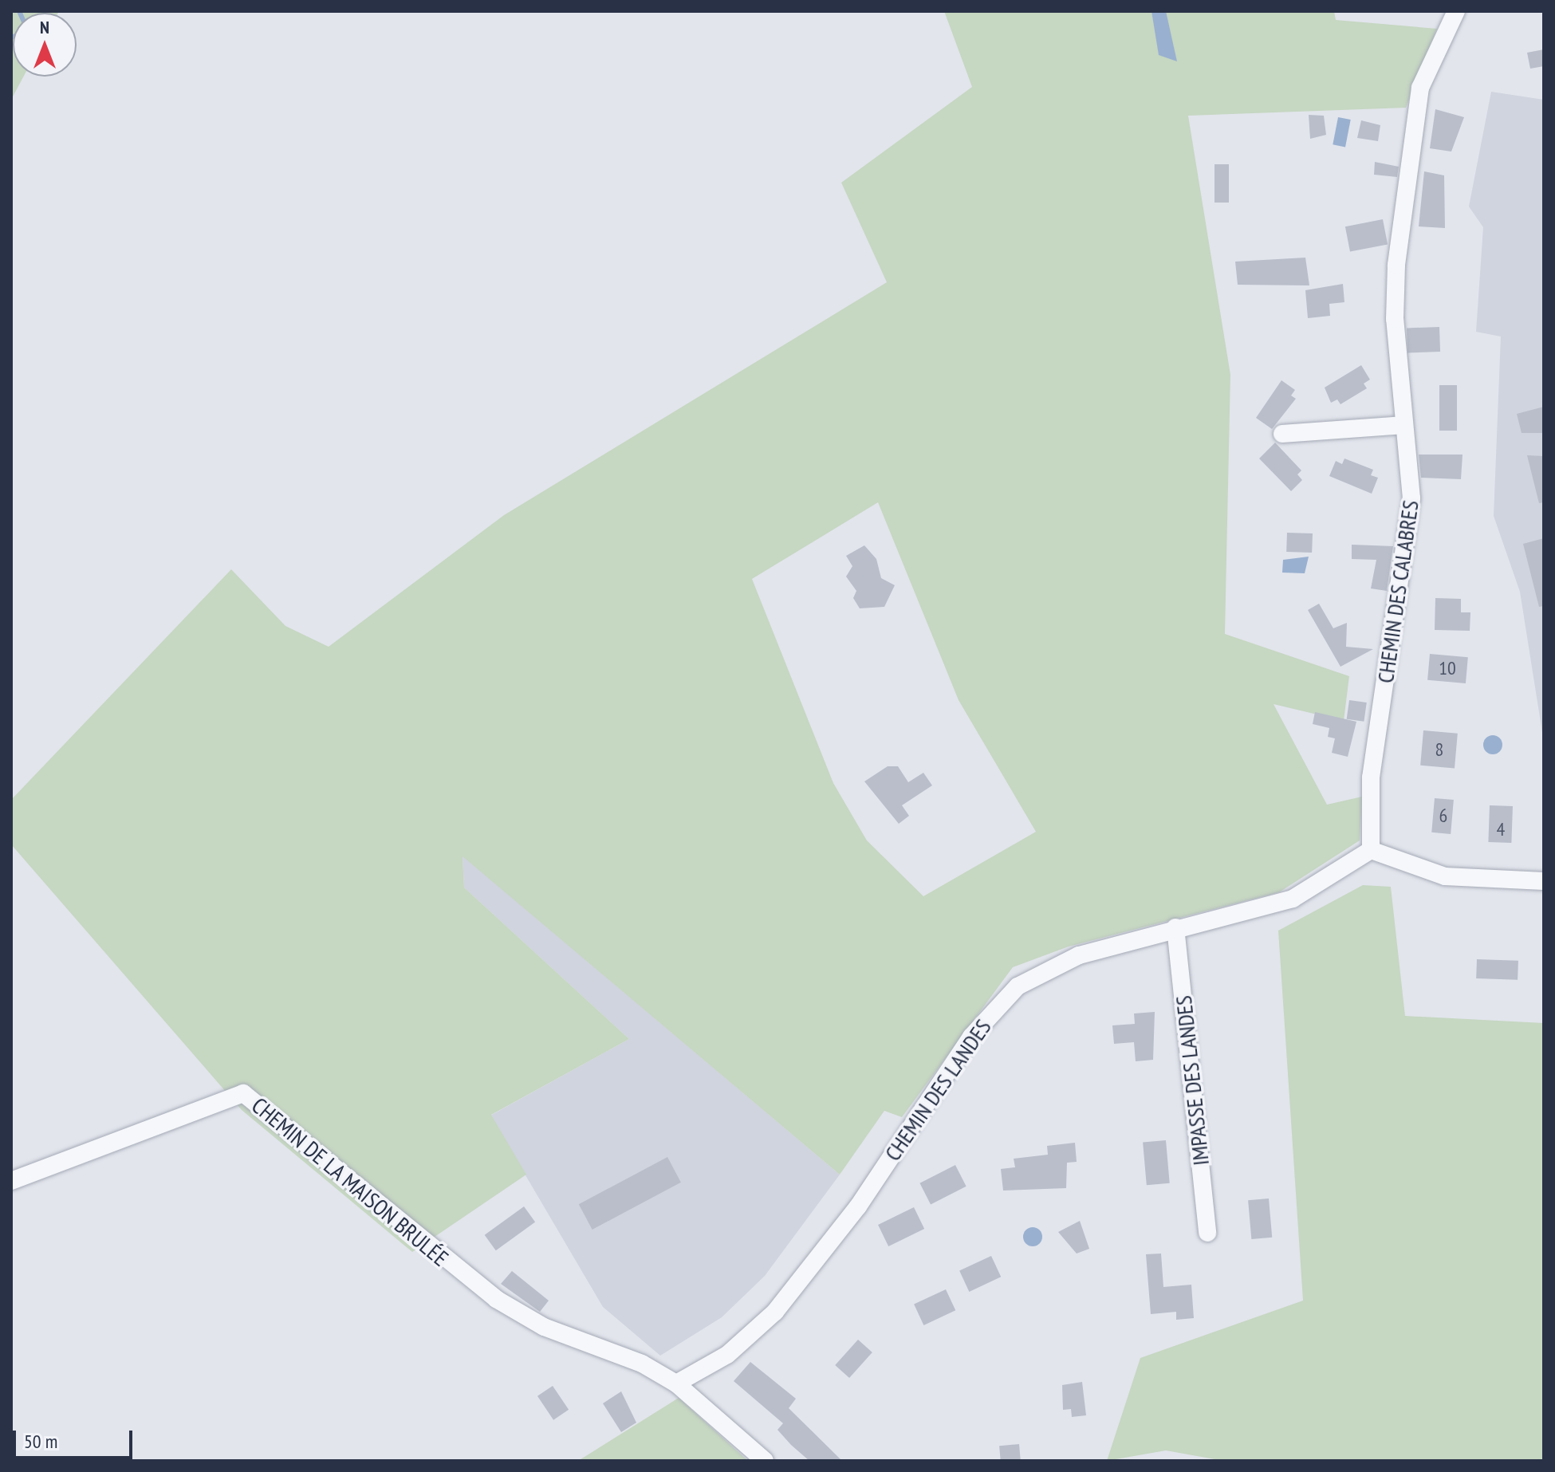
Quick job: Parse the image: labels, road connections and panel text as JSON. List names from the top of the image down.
{
  "streets": {
    "street": [
      "CHEMIN DES CALABRES",
      "IMPASSE DES LANDES",
      "CHEMIN DES LANDES",
      "CHEMIN DE LA MAISON BRULÉE"
    ]
  },
  "crossings": [
    ["CHEMIN DES CALABRES", "CHEMIN DES LANDES"],
    ["IMPASSE DES LANDES", "CHEMIN DES LANDES"],
    ["CHEMIN DES LANDES", "CHEMIN DE LA MAISON BRULÉE"]
  ],
  "house_numbers": [
    "10",
    "8",
    "6",
    "4"
  ],
  "scale_bar": "50 m",
  "north": "top"
}
